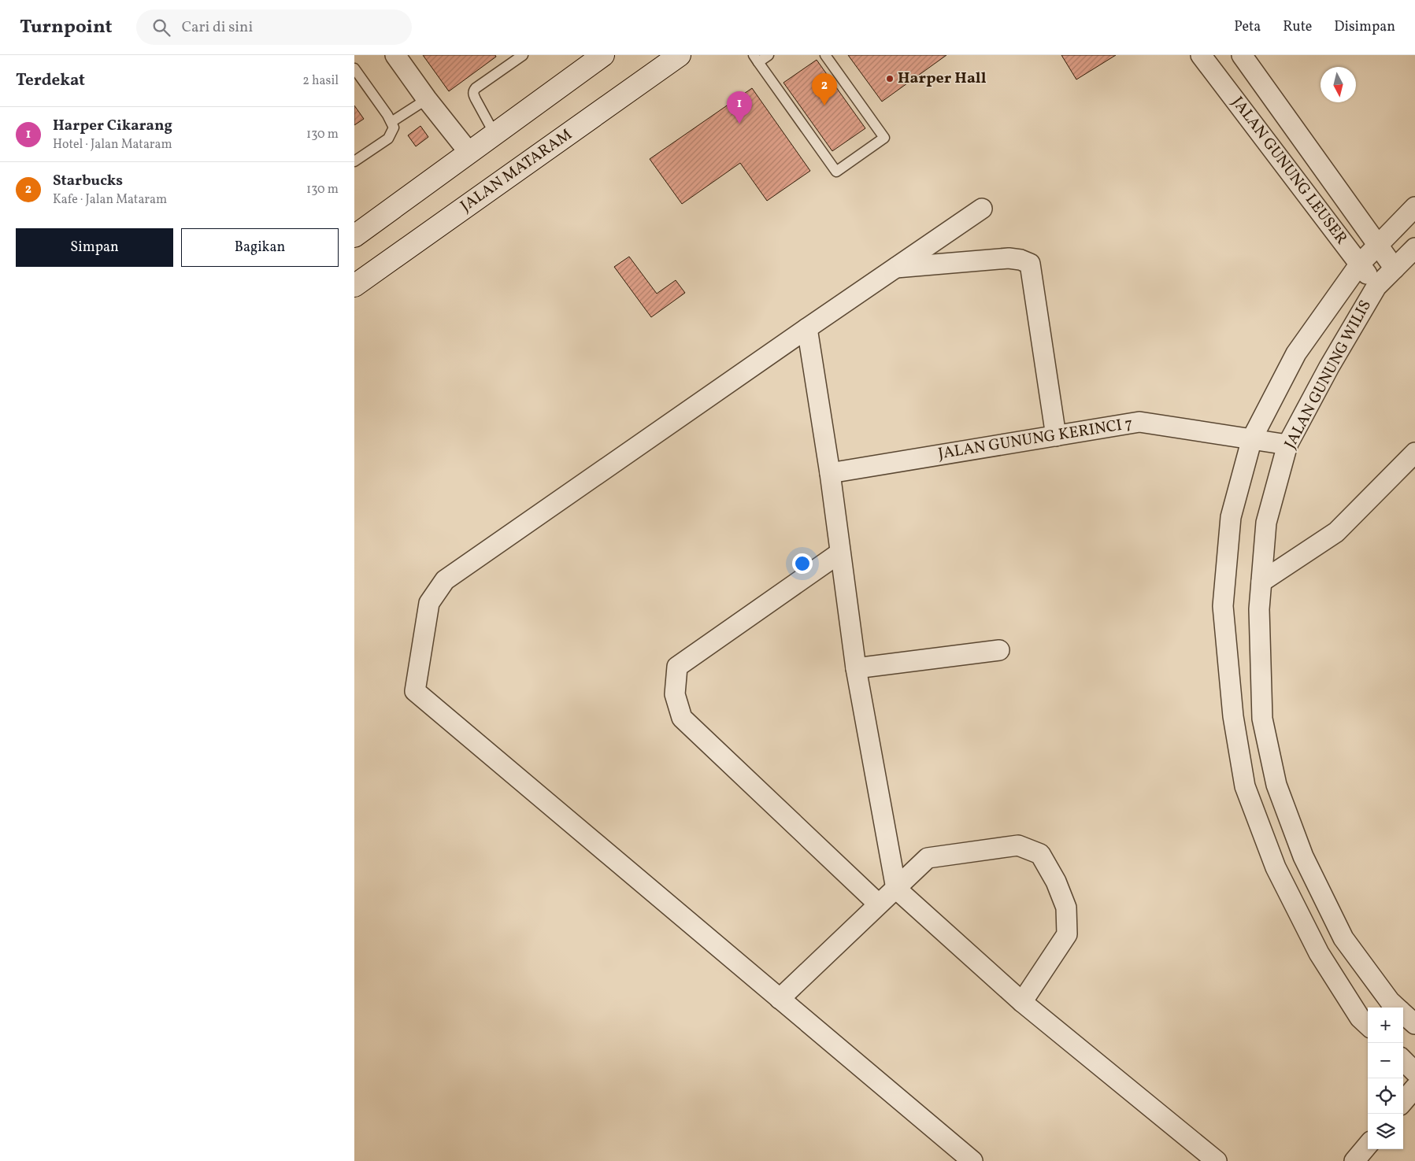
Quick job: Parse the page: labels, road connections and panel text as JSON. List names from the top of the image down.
{
  "streets": {
    "street": [
      "JALAN MATARAM",
      "JALAN GUNUNG LEUSER",
      "JALAN GUNUNG WILIS",
      "JALAN GUNUNG KERINCI 7"
    ]
  },
  "crossings": [
    ["JALAN GUNUNG LEUSER", "JALAN GUNUNG WILIS"],
    ["JALAN GUNUNG WILIS", "JALAN GUNUNG KERINCI 7"]
  ],
  "places": ["Harper Hall"],
  "north": "bottom",
  "page": {
    "header": "Turnpoint",
    "search": "Cari di sini",
    "nav": ["Peta", "Rute", "Disimpan"],
    "heading": ["Terdekat", "2 hasil"],
    "pins": ["2", "1"],
    "list": [
      {
        "mark": "1",
        "name": "Harper Cikarang",
        "note": "Hotel · Jalan Mataram",
        "value": "130 m"
      },
      {
        "mark": "2",
        "name": "Starbucks",
        "note": "Kafe · Jalan Mataram",
        "value": "130 m"
      }
    ],
    "buttons": ["Simpan", "Bagikan"],
    "map_buttons": ["+", "−"]
  }
}
